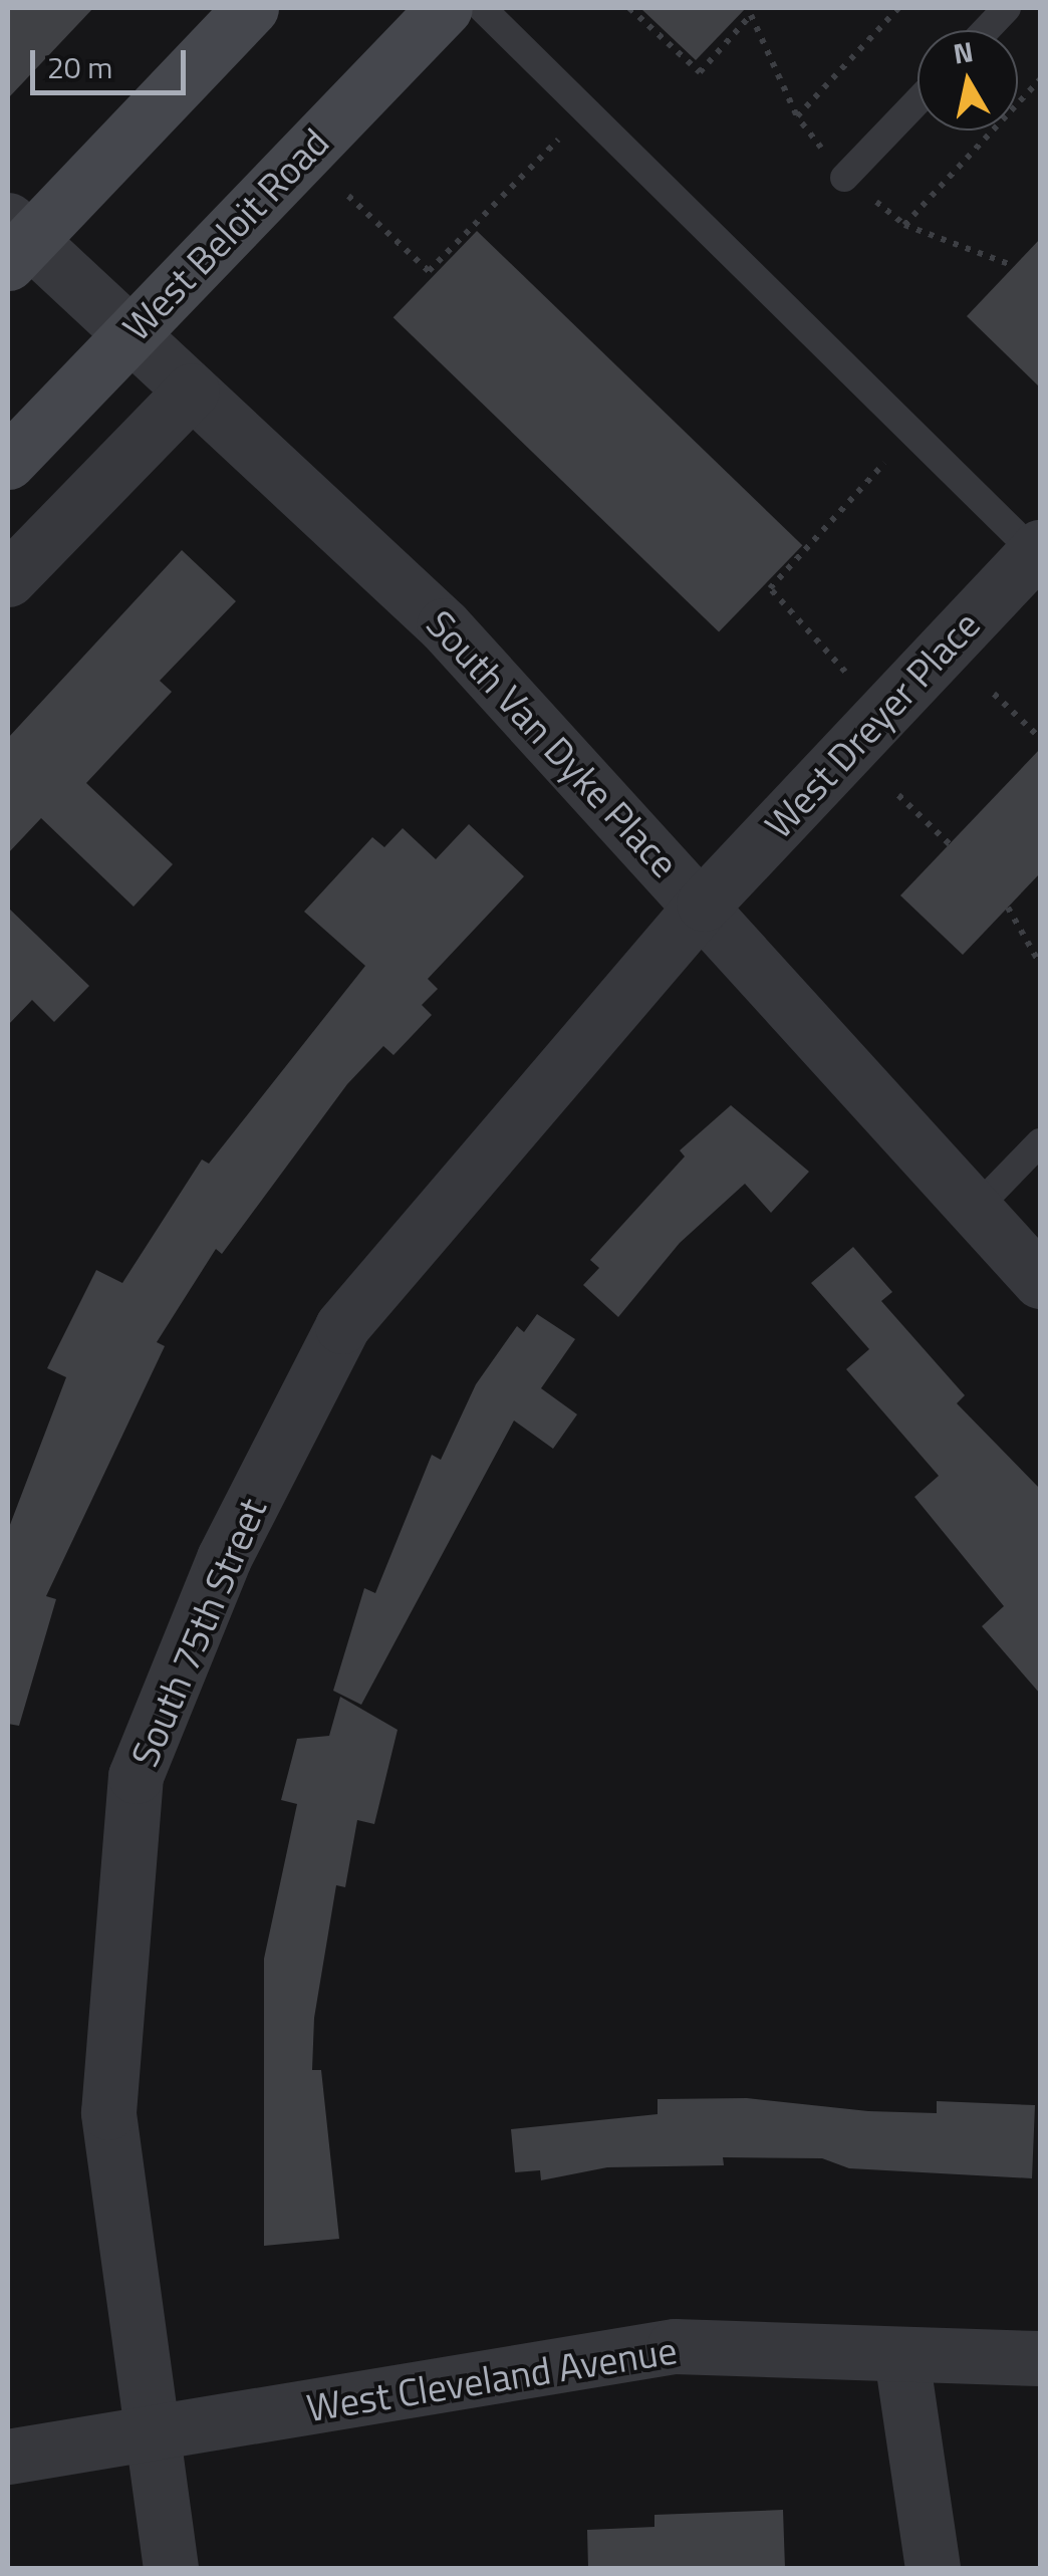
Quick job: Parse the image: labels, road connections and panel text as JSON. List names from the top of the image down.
{
  "streets": {
    "main road": ["West Beloit Road"],
    "street": [
      "West Dreyer Place",
      "South Van Dyke Place",
      "South 75th Street",
      "West Cleveland Avenue"
    ]
  },
  "crossings": [
    ["West Beloit Road", "South Van Dyke Place"],
    ["West Dreyer Place", "South Van Dyke Place"],
    ["West Dreyer Place", "South 75th Street"],
    ["South Van Dyke Place", "South 75th Street"],
    ["South 75th Street", "West Cleveland Avenue"]
  ],
  "scale_bar": "20 m",
  "north": "top"
}
